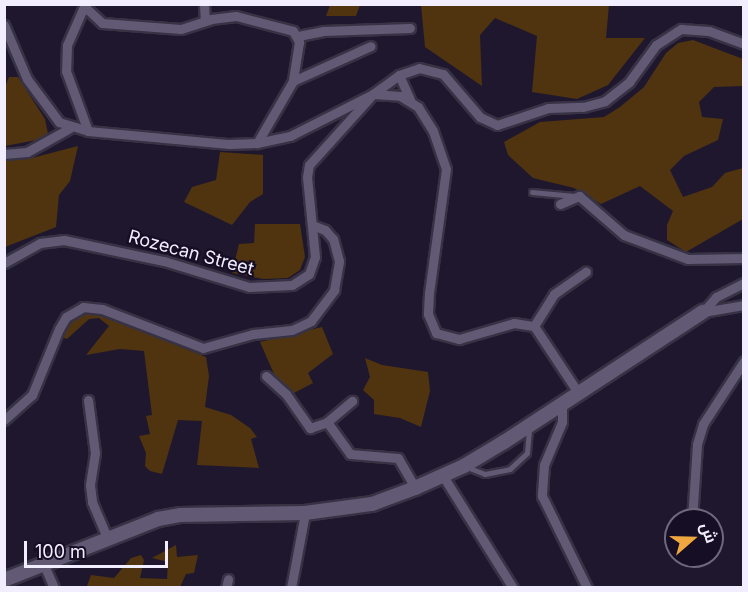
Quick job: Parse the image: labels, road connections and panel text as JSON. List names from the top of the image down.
{
  "streets": {
    "street": ["Rozecan Street"]
  },
  "scale_bar": "100 m",
  "north": "right"
}
